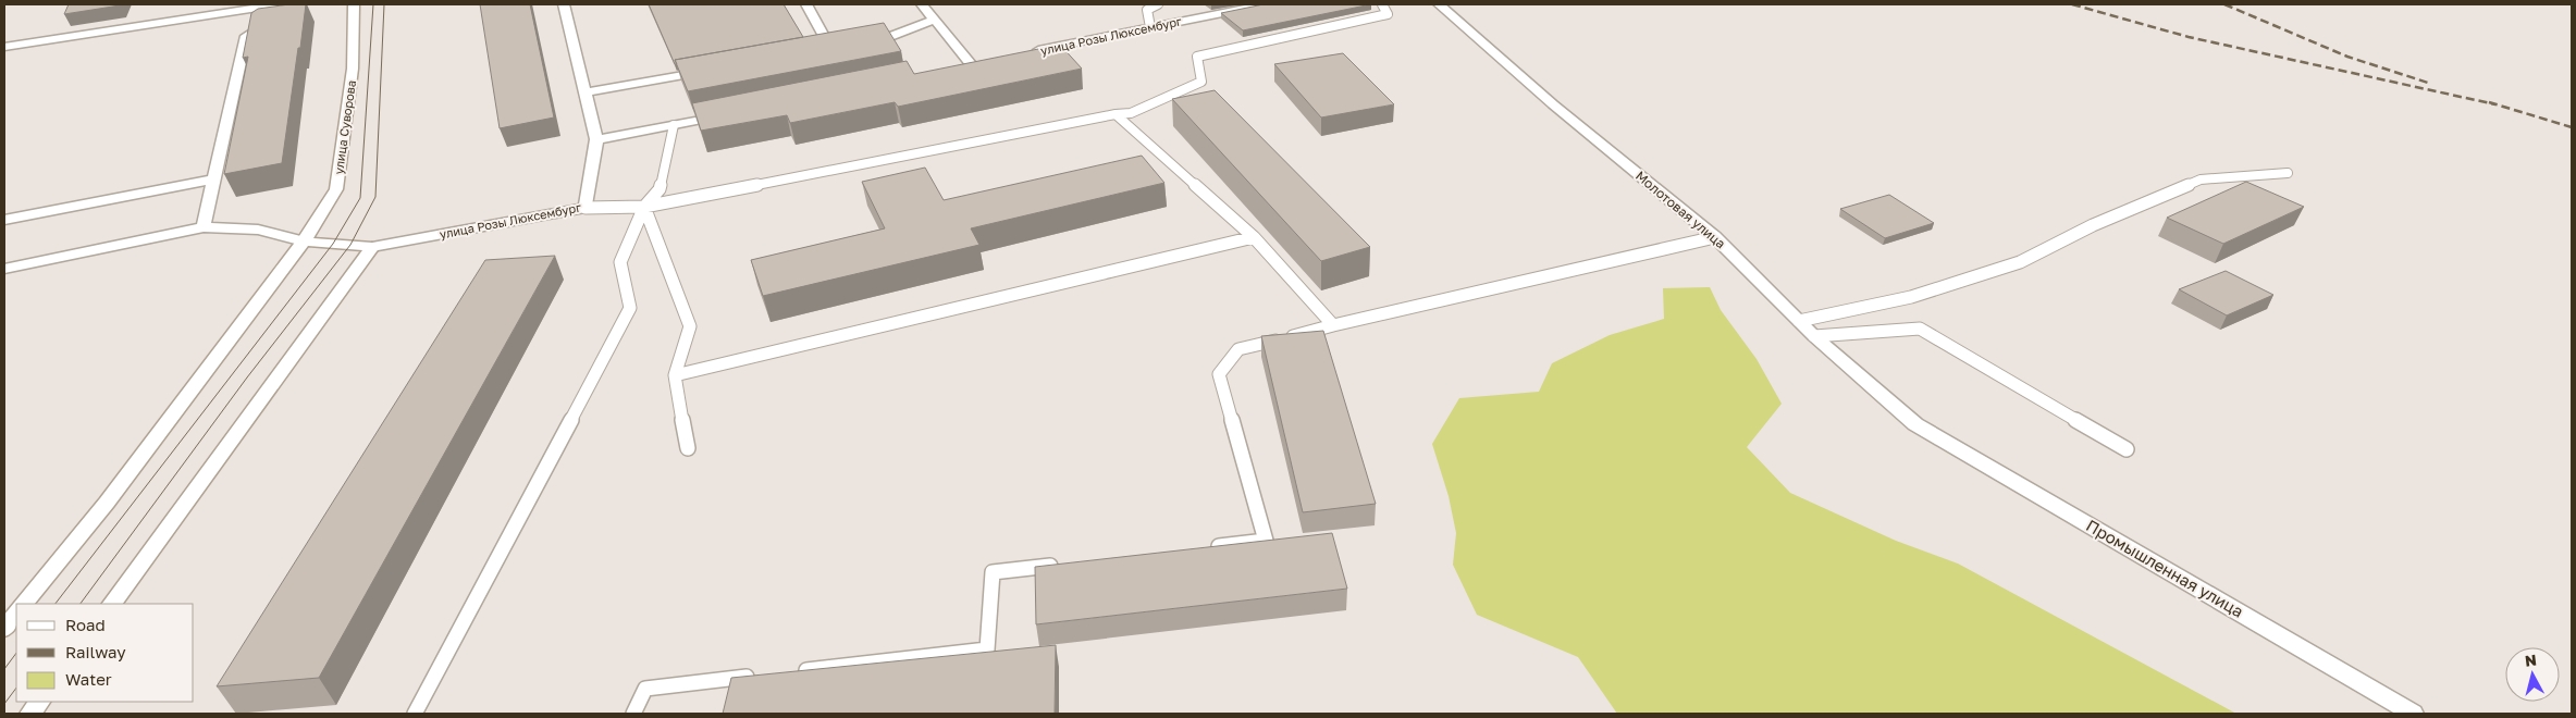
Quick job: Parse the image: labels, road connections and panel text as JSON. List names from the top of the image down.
{
  "streets": {
    "street": [
      "улица Розы Люксембург",
      "улица Суворова",
      "Молотовая улица",
      "Промышленная улица"
    ]
  },
  "crossings": [
    ["улица Розы Люксембург", "улица Суворова"],
    ["Молотовая улица", "Промышленная улица"]
  ],
  "legend": ["Road", "Railway", "Water"],
  "north": "top"
}
